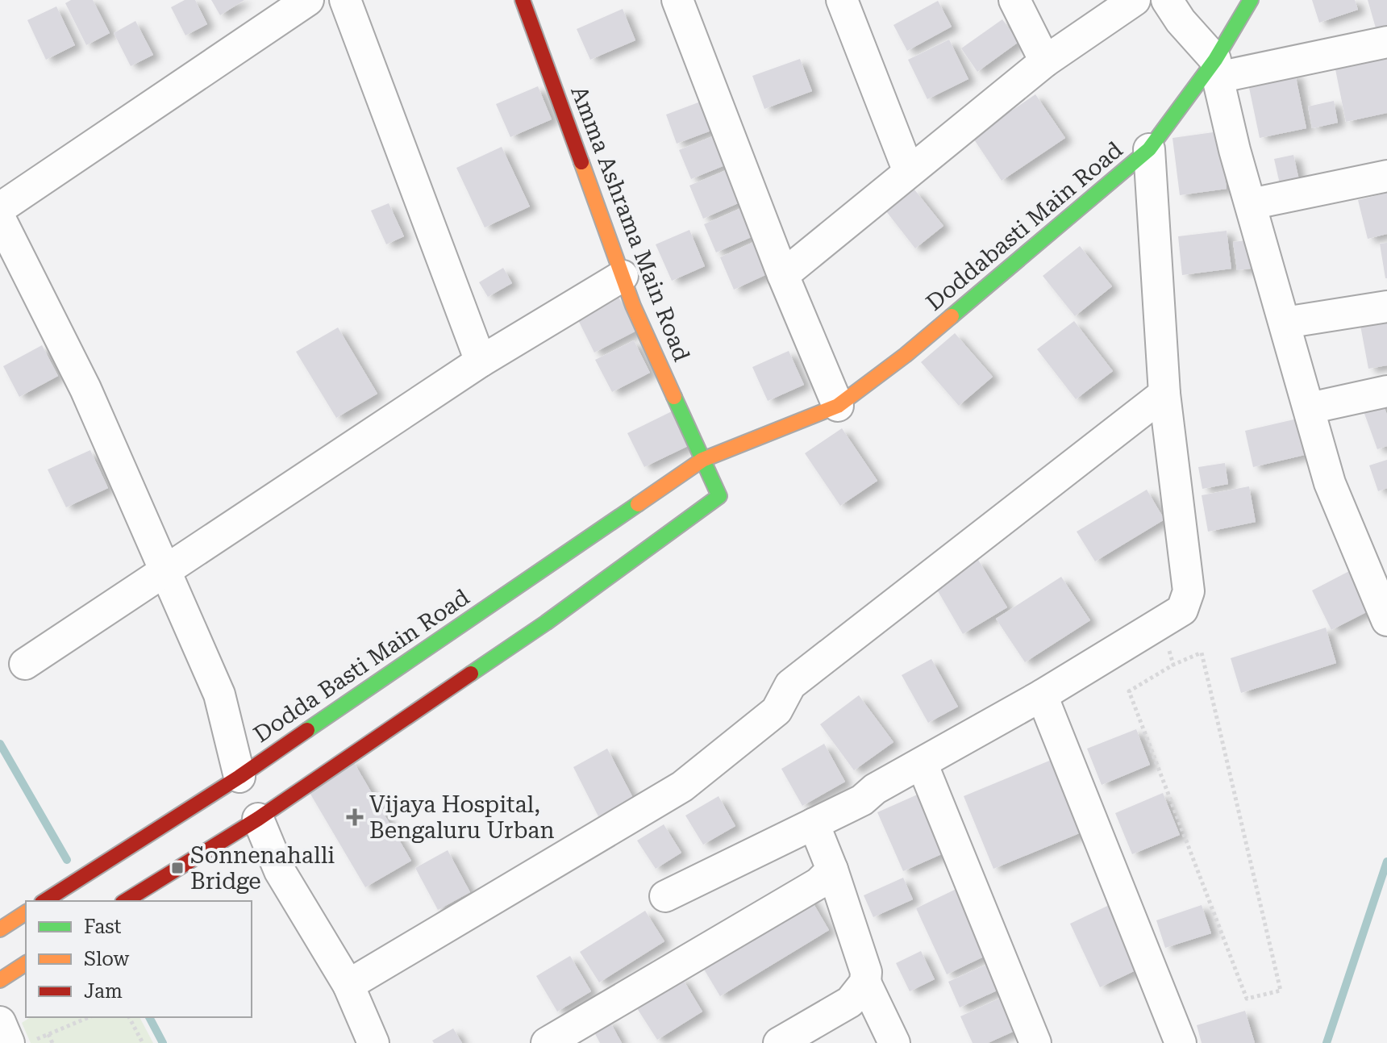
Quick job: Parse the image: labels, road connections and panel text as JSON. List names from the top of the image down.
{
  "streets": {
    "street": ["Amma Ashrama Main Road", "Doddabasti Main Road", "Dodda Basti Main Road"]
  },
  "crossings": [
    ["Amma Ashrama Main Road", "Dodda Basti Main Road"],
    ["Doddabasti Main Road", "Dodda Basti Main Road"]
  ],
  "places": {
    "health": ["Vijaya Hospital, Bengaluru Urban"],
    "transit": ["Sonnenahalli Bridge"]
  },
  "legend": ["Fast", "Slow", "Jam"]
}
